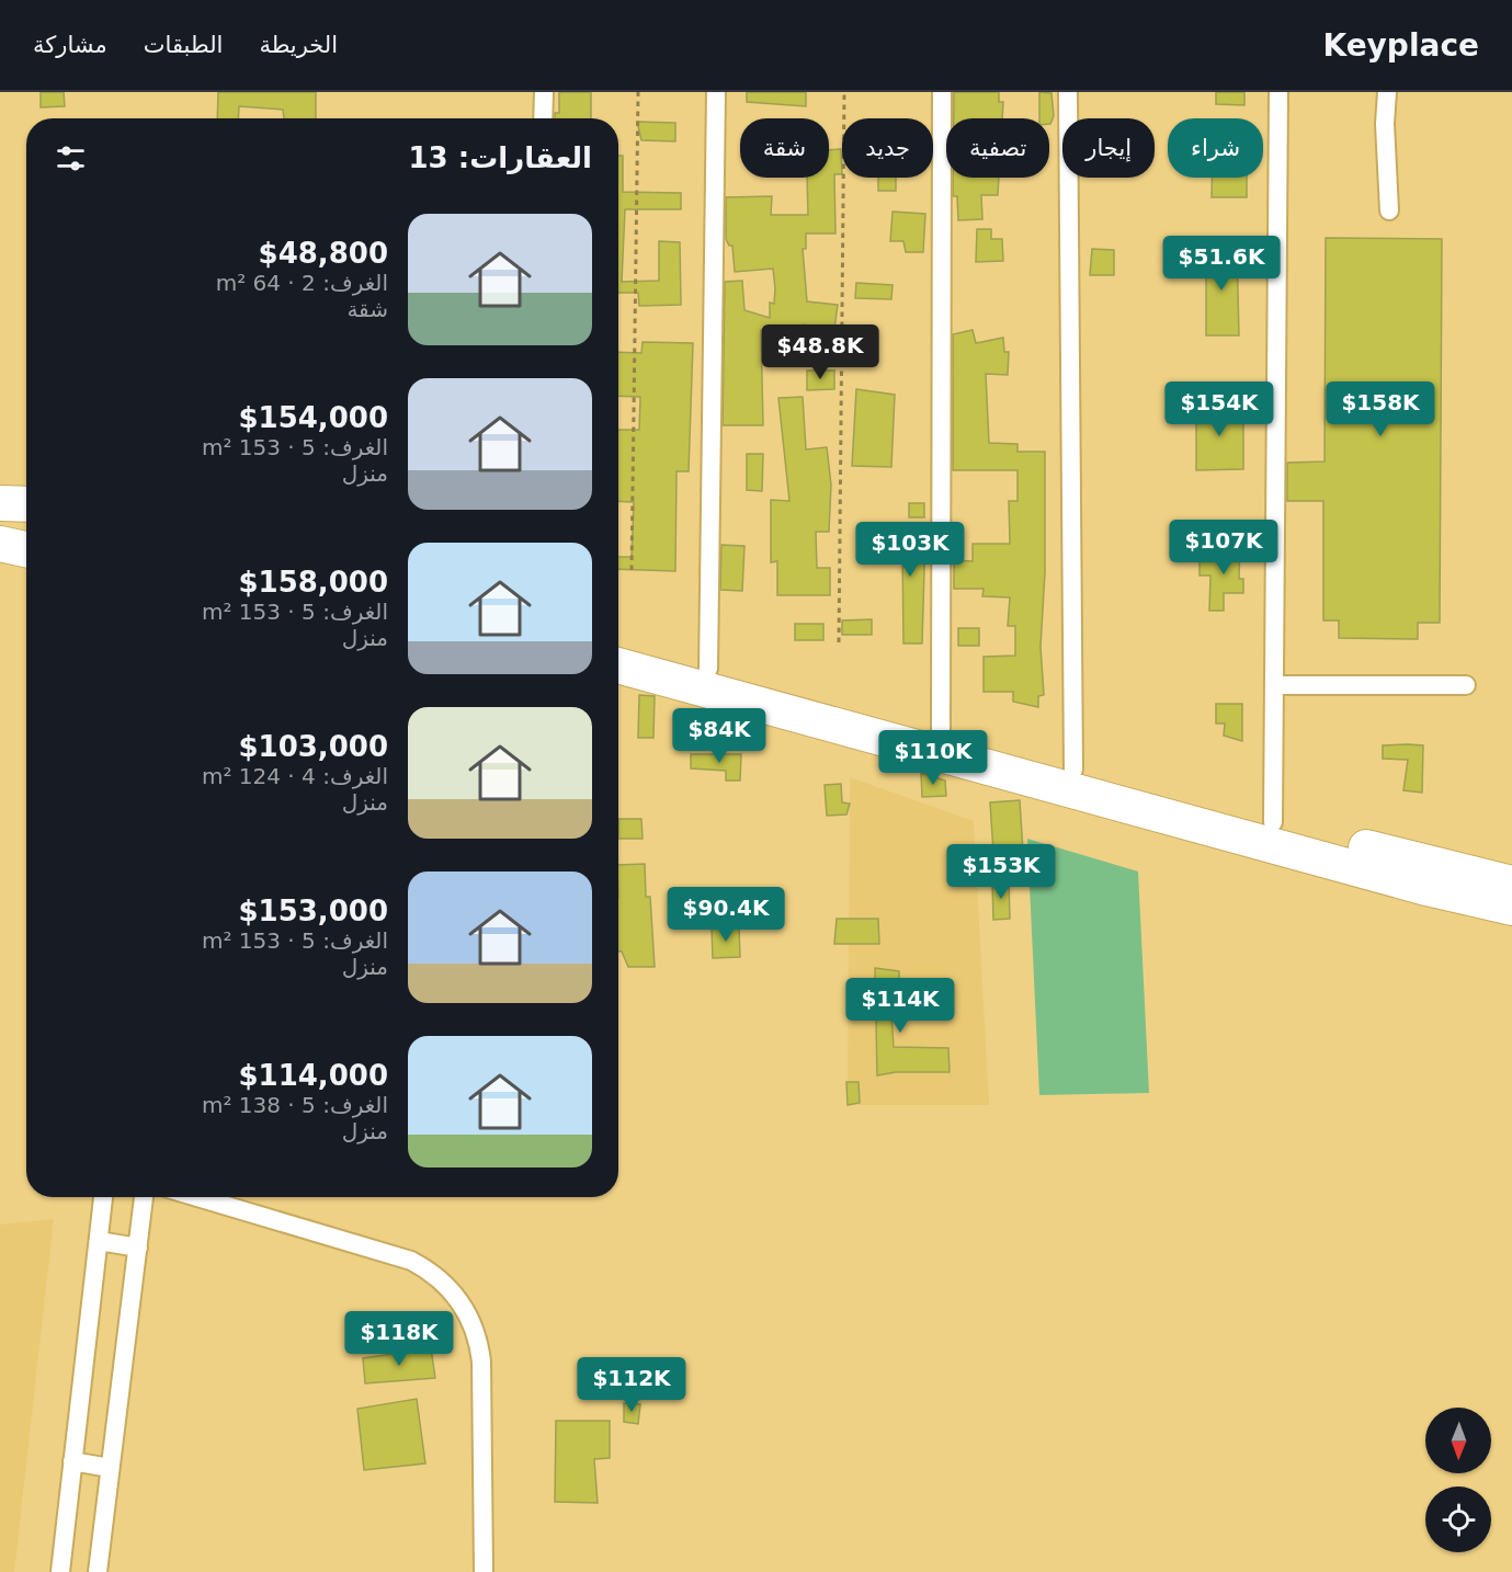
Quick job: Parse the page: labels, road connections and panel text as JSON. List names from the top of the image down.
{
  "north": "bottom",
  "page": {
    "header": "Keyplace",
    "nav": ["الخريطة", "الطبقات", "مشاركة"],
    "chip": [
      "شراء",
      "إيجار",
      "تصفية",
      "جديد",
      "شقة"
    ],
    "heading": "العقارات: 13",
    "list": [
      {
        "name": "$48,800",
        "note": "الغرف: 2 · 64 m² · شقة"
      },
      {
        "name": "$154,000",
        "note": "الغرف: 5 · 153 m² · منزل"
      },
      {
        "name": "$158,000",
        "note": "الغرف: 5 · 153 m² · منزل"
      },
      {
        "name": "$103,000",
        "note": "الغرف: 4 · 124 m² · منزل"
      },
      {
        "name": "$153,000",
        "note": "الغرف: 5 · 153 m² · منزل"
      },
      {
        "name": "$114,000",
        "note": "الغرف: 5 · 138 m² · منزل"
      }
    ],
    "price": [
      "$51.6K",
      "$48.8K",
      "$154K",
      "$158K",
      "$107K",
      "$103K",
      "$84K",
      "$110K",
      "$153K",
      "$90.4K",
      "$114K",
      "$118K",
      "$112K"
    ]
  }
}
